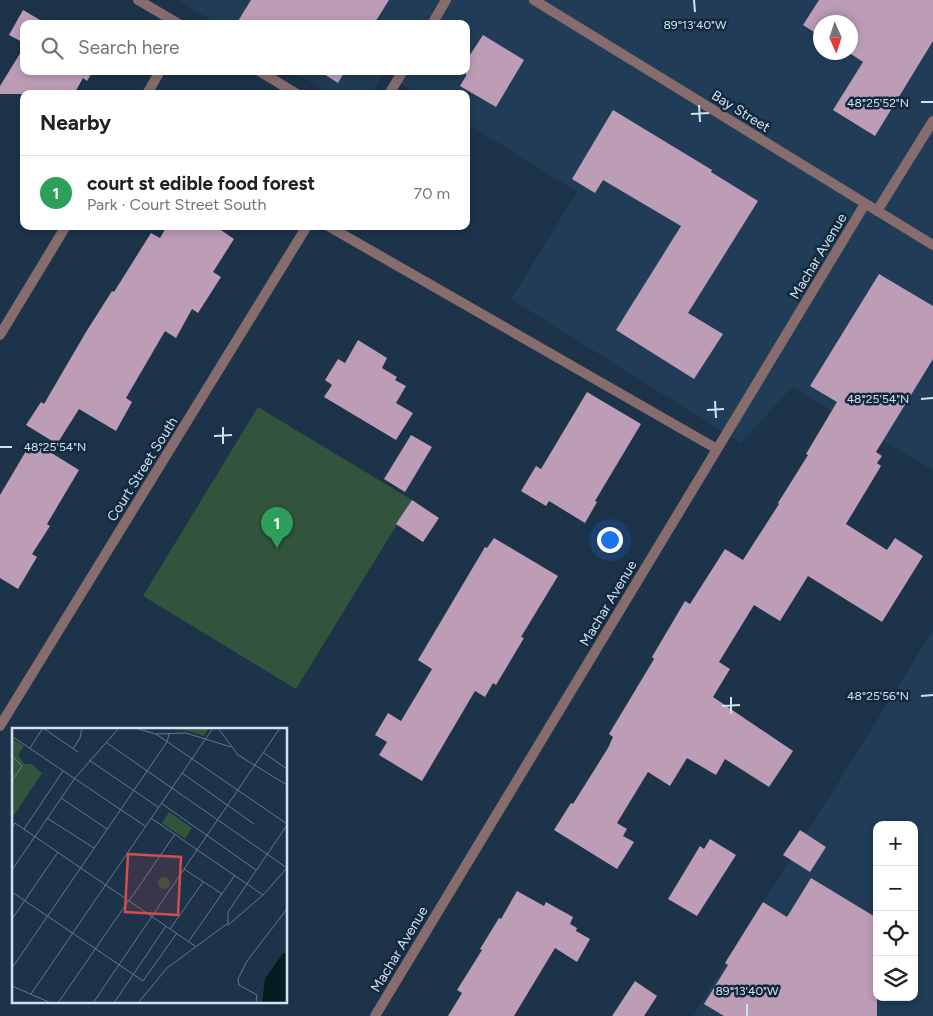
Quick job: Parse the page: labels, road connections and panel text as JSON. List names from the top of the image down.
{
  "streets": {
    "street": ["Bay Street", "Machar Avenue", "Court Street South"]
  },
  "crossings": [
    ["Bay Street", "Machar Avenue"]
  ],
  "north": "bottom",
  "page": {
    "search": "Search here",
    "heading": "Nearby",
    "list": [
      {
        "mark": "1",
        "name": "court st edible food forest",
        "note": "Park · Court Street South",
        "value": "70 m"
      }
    ],
    "pins": "1",
    "map_buttons": ["+", "−"]
  },
  "coordinates": [
    "89°13'40\"W",
    "48°25'52\"N",
    "48°25'54\"N",
    "48°25'56\"N"
  ]
}
